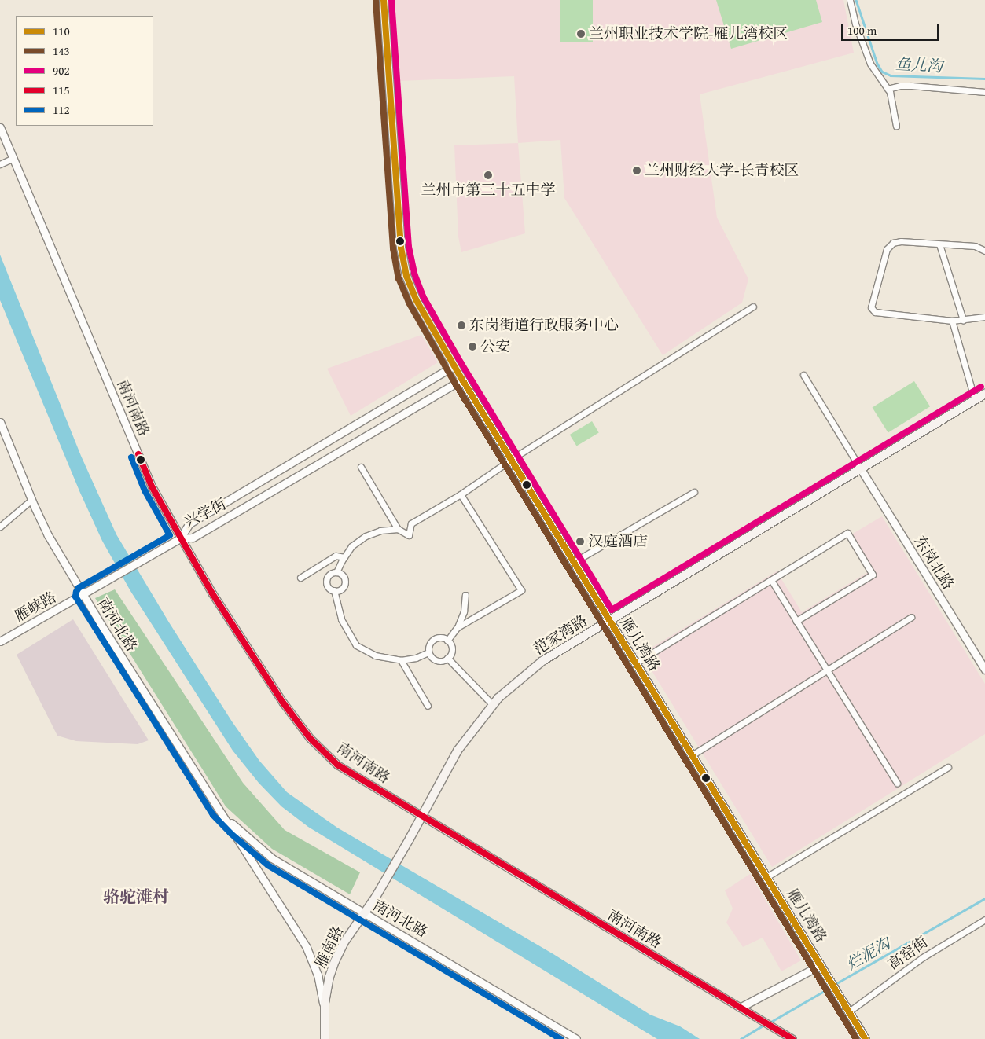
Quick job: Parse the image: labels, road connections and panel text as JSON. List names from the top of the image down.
{
  "streets": {
    "main road": ["范家湾路", "雁儿湾路", "雁南路"],
    "street": [
      "南河南路",
      "兴学街",
      "东岗北路",
      "雁峡路",
      "南河北路",
      "高窑街"
    ]
  },
  "crossings": [
    ["南河南路", "兴学街"],
    ["南河南路", "雁峡路"],
    ["南河南路", "范家湾路"],
    ["兴学街", "雁峡路"],
    ["兴学街", "雁儿湾路"],
    ["东岗北路", "范家湾路"],
    ["雁峡路", "南河北路"],
    ["南河北路", "雁南路"],
    ["范家湾路", "雁儿湾路"],
    ["范家湾路", "雁南路"],
    ["雁儿湾路", "高窑街"]
  ],
  "districts": ["骆驼滩村"],
  "water": ["鱼儿沟", "烂泥沟"],
  "places": [
    "兰州职业技术学院-雁儿湾校区",
    "兰州财经大学-长青校区",
    "兰州市第三十五中学",
    "东岗街道行政服务中心",
    "公安",
    "汉庭酒店"
  ],
  "lines": [
    "transit line 110",
    "transit line 902",
    "transit line 143",
    "transit line 115",
    "transit line 112"
  ],
  "legend": [
    "110",
    "143",
    "902",
    "115",
    "112"
  ],
  "scale_bar": "100 m"
}
